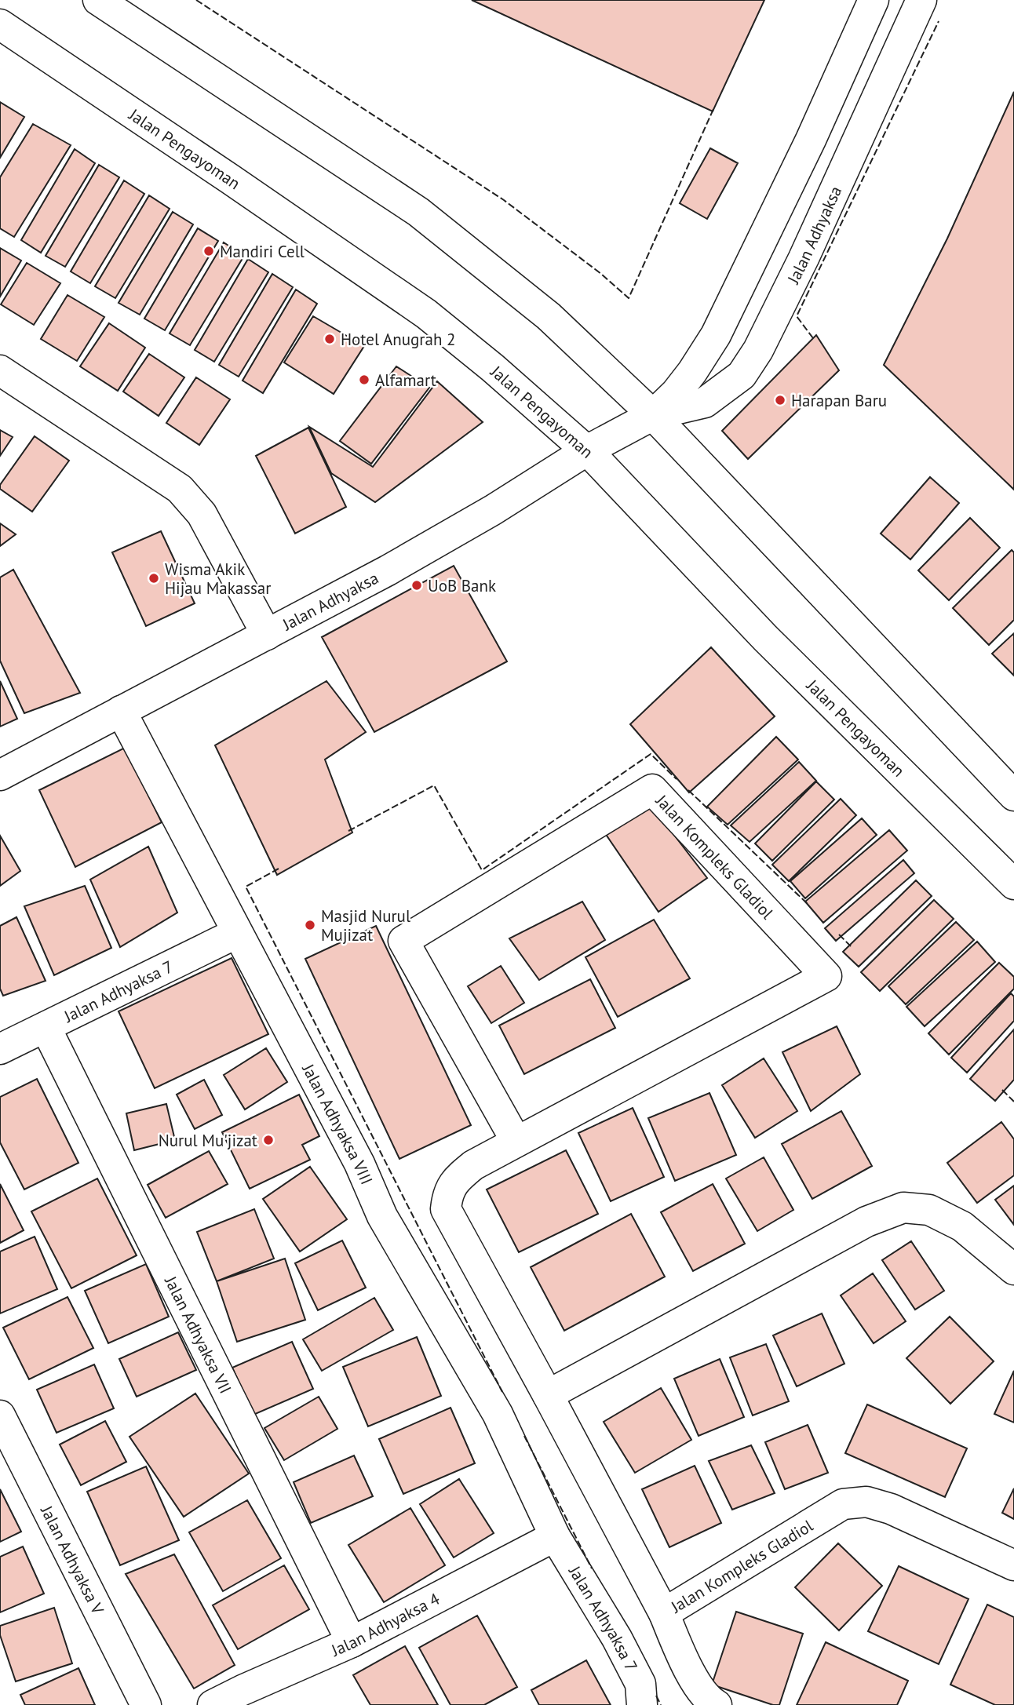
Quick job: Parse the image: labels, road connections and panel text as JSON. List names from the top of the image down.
{
  "streets": {
    "street": [
      "Jalan Pengayoman",
      "Jalan Adhyaksa",
      "Jalan Kompleks Gladiol",
      "Jalan Adhyaksa 7",
      "Jalan Adhyaksa VIII",
      "Jalan Adhyaksa VII",
      "Jalan Adhyaksa V",
      "Jalan Adhyaksa 4"
    ]
  },
  "crossings": [
    ["Jalan Pengayoman", "Jalan Adhyaksa"],
    ["Jalan Adhyaksa", "Jalan Adhyaksa VIII"],
    ["Jalan Adhyaksa 7", "Jalan Adhyaksa VIII"],
    ["Jalan Adhyaksa 7", "Jalan Adhyaksa VII"],
    ["Jalan Adhyaksa 7", "Jalan Adhyaksa 4"],
    ["Jalan Adhyaksa VIII", "Jalan Adhyaksa 4"],
    ["Jalan Adhyaksa VII", "Jalan Adhyaksa 4"]
  ],
  "places": [
    "Mandiri Cell",
    "Hotel Anugrah 2",
    "Alfamart",
    "Harapan Baru",
    "Wisma Akik Hijau Makassar",
    "UoB Bank",
    "Masjid Nurul Mujizat",
    "Nurul Mu'jizat"
  ]
}
